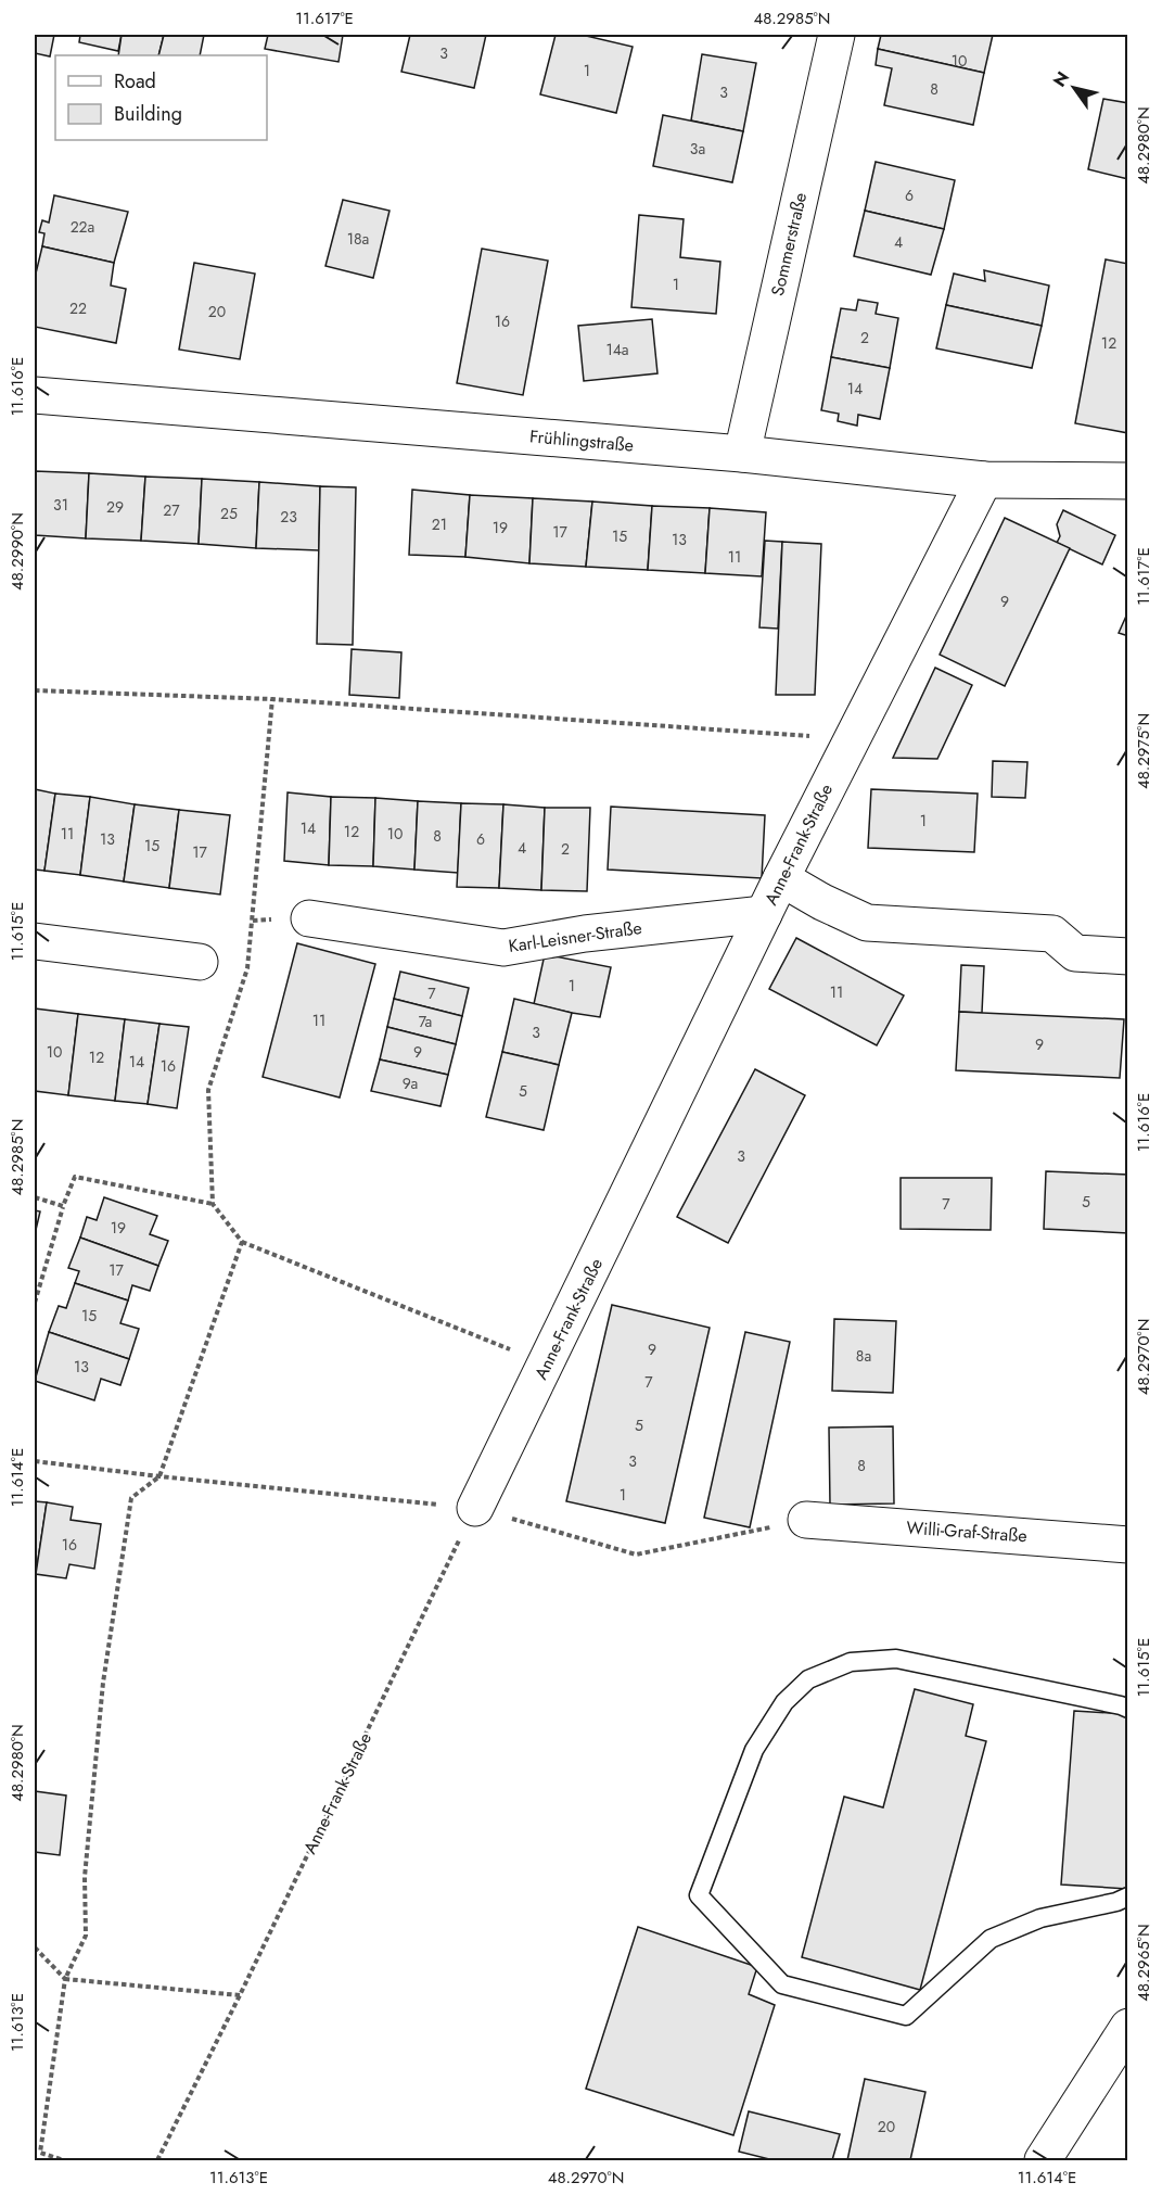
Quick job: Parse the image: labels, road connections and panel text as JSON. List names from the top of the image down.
{
  "streets": {
    "street": [
      "Sommerstraße",
      "Frühlingstraße",
      "Anne-Frank-Straße",
      "Karl-Leisner-Straße",
      "Willi-Graf-Straße"
    ]
  },
  "crossings": [
    ["Sommerstraße", "Frühlingstraße"],
    ["Frühlingstraße", "Anne-Frank-Straße"],
    ["Anne-Frank-Straße", "Karl-Leisner-Straße"]
  ],
  "house_numbers": [
    "3",
    "10",
    "1",
    "8",
    "3",
    "3a",
    "6",
    "22a",
    "18a",
    "4",
    "1",
    "22",
    "20",
    "16",
    "2",
    "12",
    "14a",
    "14",
    "31",
    "29",
    "27",
    "25",
    "23",
    "21",
    "19",
    "17",
    "15",
    "13",
    "11",
    "9",
    "1",
    "14",
    "12",
    "11",
    "10",
    "8",
    "13",
    "6",
    "15",
    "4",
    "2",
    "17",
    "1",
    "11",
    "7",
    "11",
    "7a",
    "3",
    "9",
    "10",
    "9",
    "12",
    "14",
    "16",
    "9a",
    "5",
    "3",
    "5",
    "7",
    "19",
    "17",
    "15",
    "9",
    "8a",
    "13",
    "7",
    "5",
    "3",
    "8",
    "1",
    "16",
    "20"
  ],
  "legend": ["Road", "Building"],
  "north": "top left",
  "coordinates": [
    "11.617°E",
    "48.2985°N",
    "48.2980°N",
    "11.616°E",
    "48.2990°N",
    "48.2975°N",
    "11.615°E",
    "48.2970°N",
    "11.614°E",
    "48.2965°N",
    "11.613°E"
  ]
}
